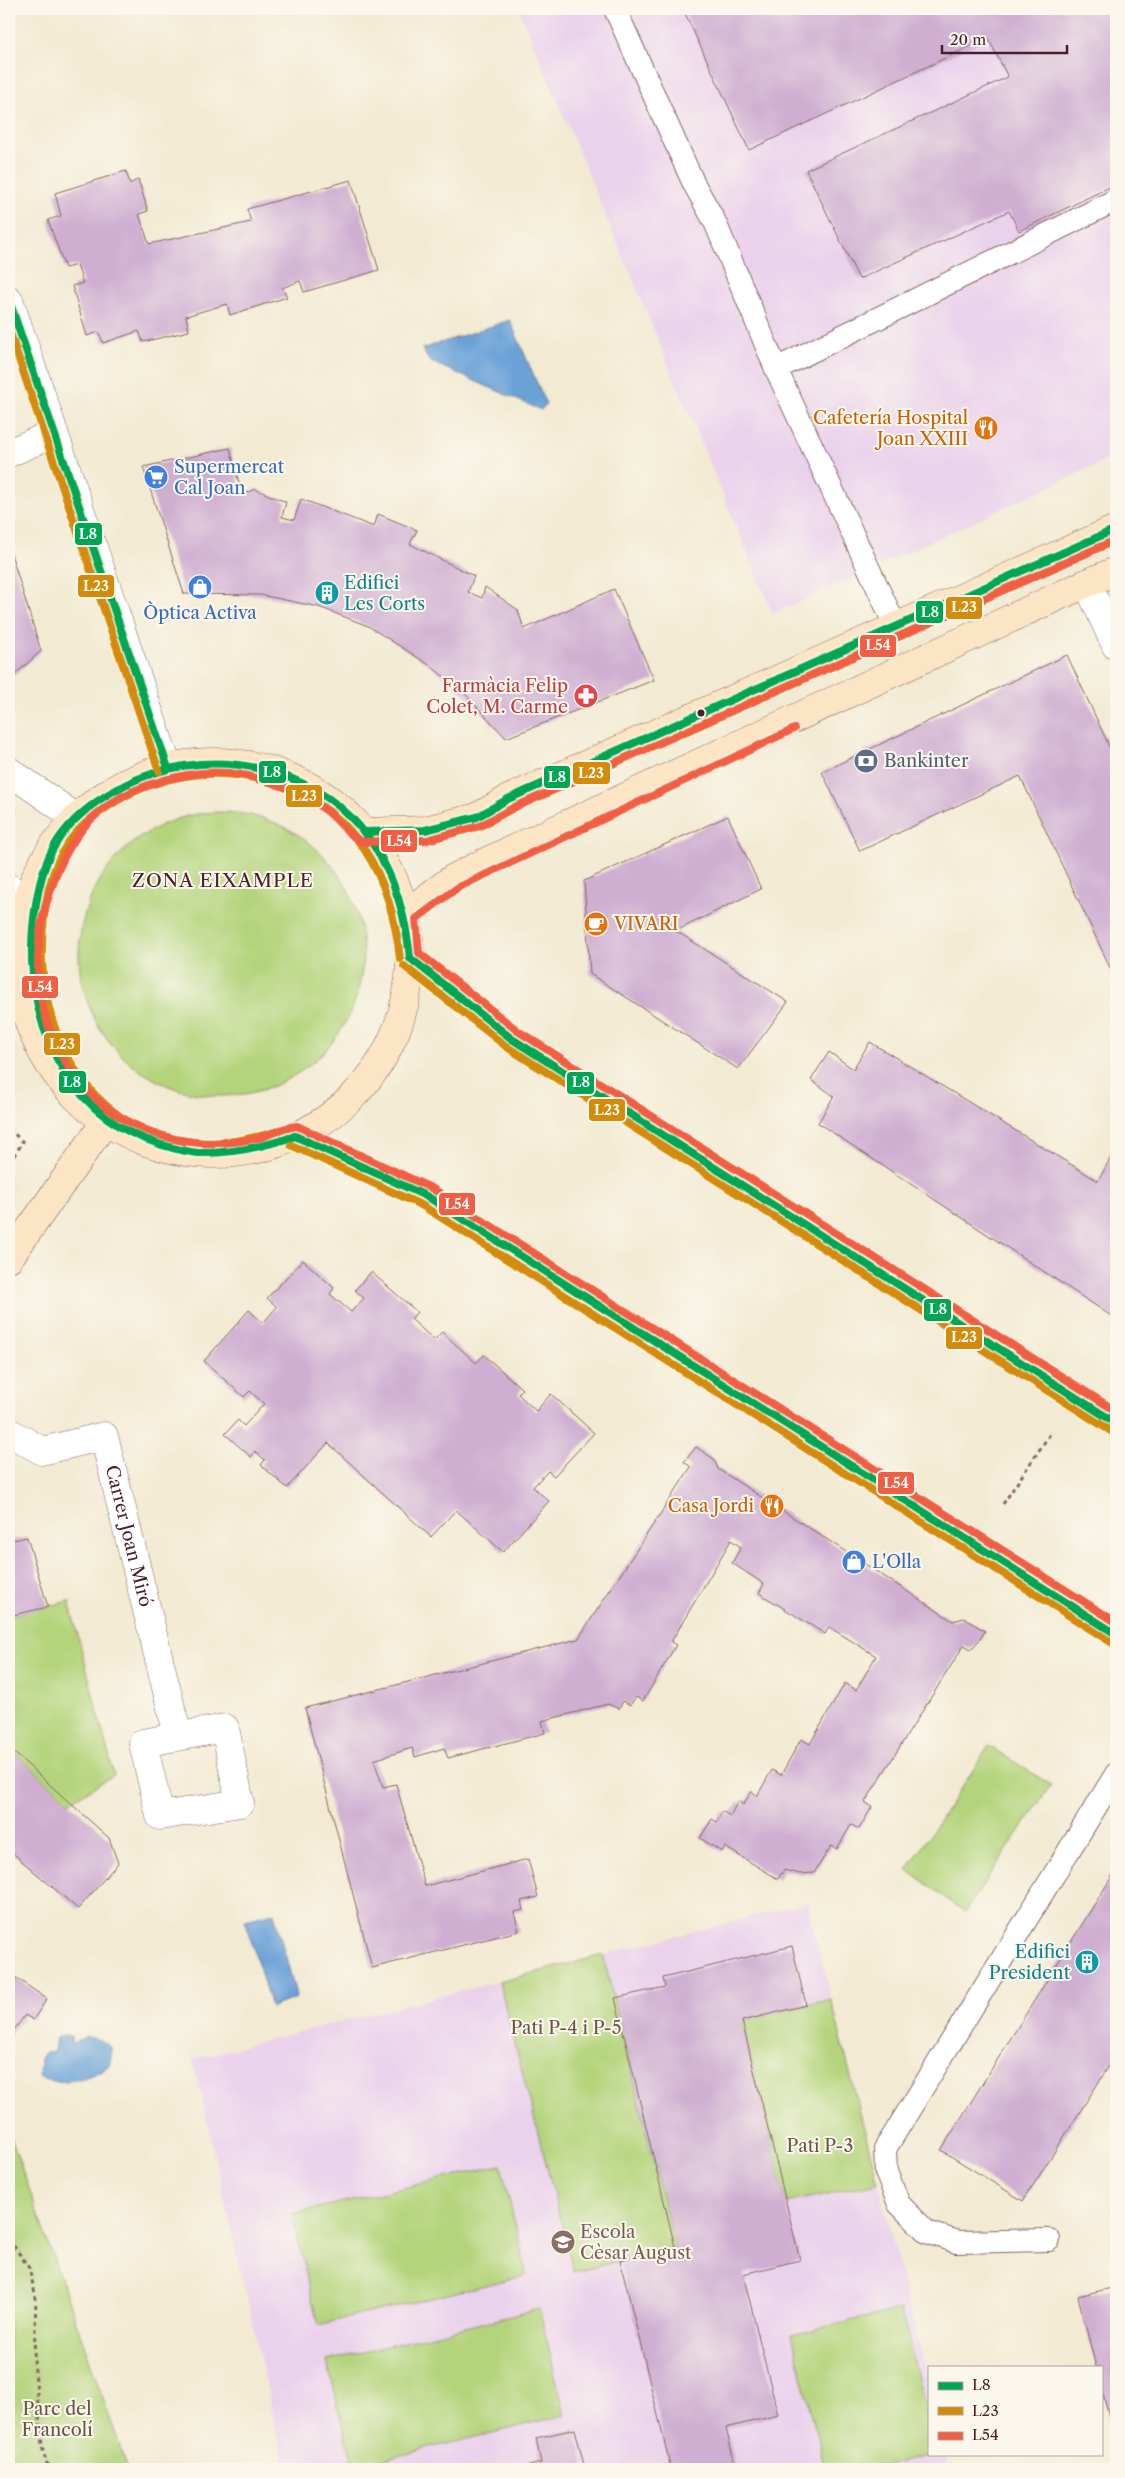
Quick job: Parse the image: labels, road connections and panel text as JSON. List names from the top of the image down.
{
  "streets": {
    "street": ["Carrer Joan Miró"]
  },
  "districts": ["ZONA EIXAMPLE"],
  "parks": ["Pati P-4 i P-5", "Pati P-3", "Parc del Francolí"],
  "places": {
    "restaurant": ["Cafetería Hospital Joan XXIII", "Casa Jordi"],
    "supermarket": ["Supermercat Cal Joan"],
    "shop": ["Òptica Activa", "L'Olla"],
    "building": ["Edifici Les Corts", "Edifici President"],
    "pharmacy": ["Farmàcia Felip Colet, M. Carme"],
    "bank": ["Bankinter"],
    "cafe": ["VIVARI"],
    "school or university": ["Escola Cèsar August"]
  },
  "lines": ["transit line L8", "transit line L23", "transit line L54"],
  "legend": ["L8", "L23", "L54"],
  "scale_bar": "20 m"
}
